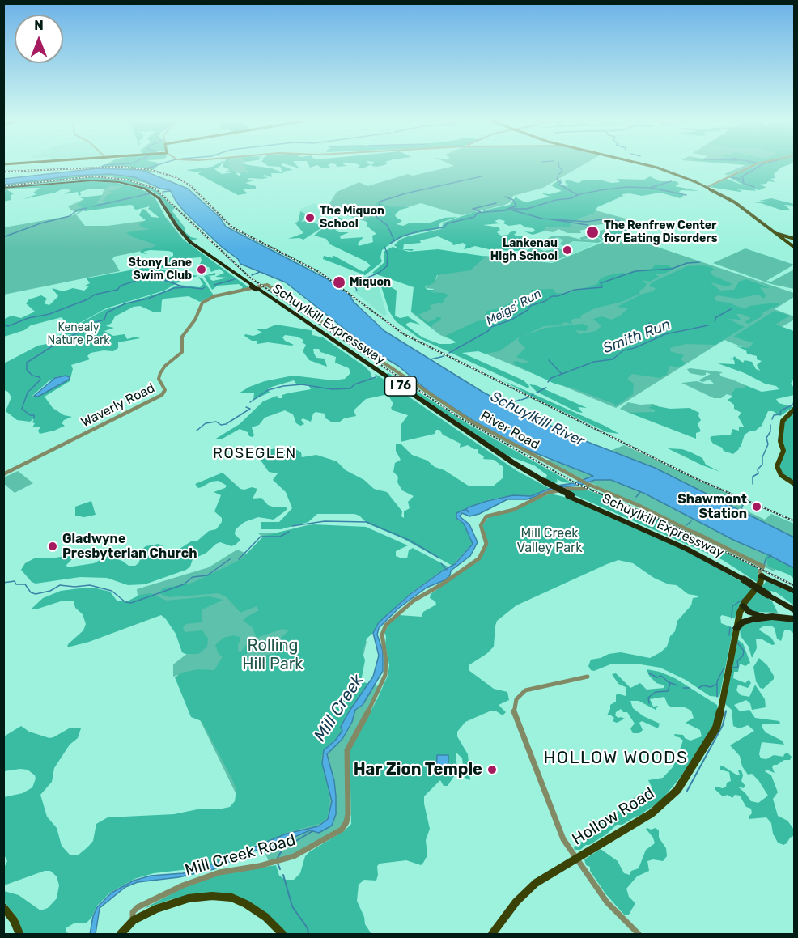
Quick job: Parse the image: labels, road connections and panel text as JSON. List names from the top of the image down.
{
  "streets": {
    "highway": ["Schuylkill Expressway", "I 76"],
    "main road": ["Hollow Road"],
    "street": ["Waverly Road", "River Road", "Mill Creek Road"]
  },
  "crossings": [
    ["Waverly Road", "River Road"],
    ["River Road", "Hollow Road"],
    ["River Road", "Mill Creek Road"]
  ],
  "districts": ["ROSEGLEN", "HOLLOW WOODS"],
  "water": [
    "Meigs' Run",
    "Smith Run",
    "Schuylkill River",
    "Mill Creek"
  ],
  "parks": ["Kenealy Nature Park", "Mill Creek Valley Park", "Rolling Hill Park"],
  "places": [
    "The Miquon School",
    "The Renfrew Center for Eating Disorders",
    "Lankenau High School",
    "Stony Lane Swim Club",
    "Miquon",
    "Shawmont Station",
    "Gladwyne Presbyterian Church",
    "Har Zion Temple"
  ],
  "north": "top"
}
